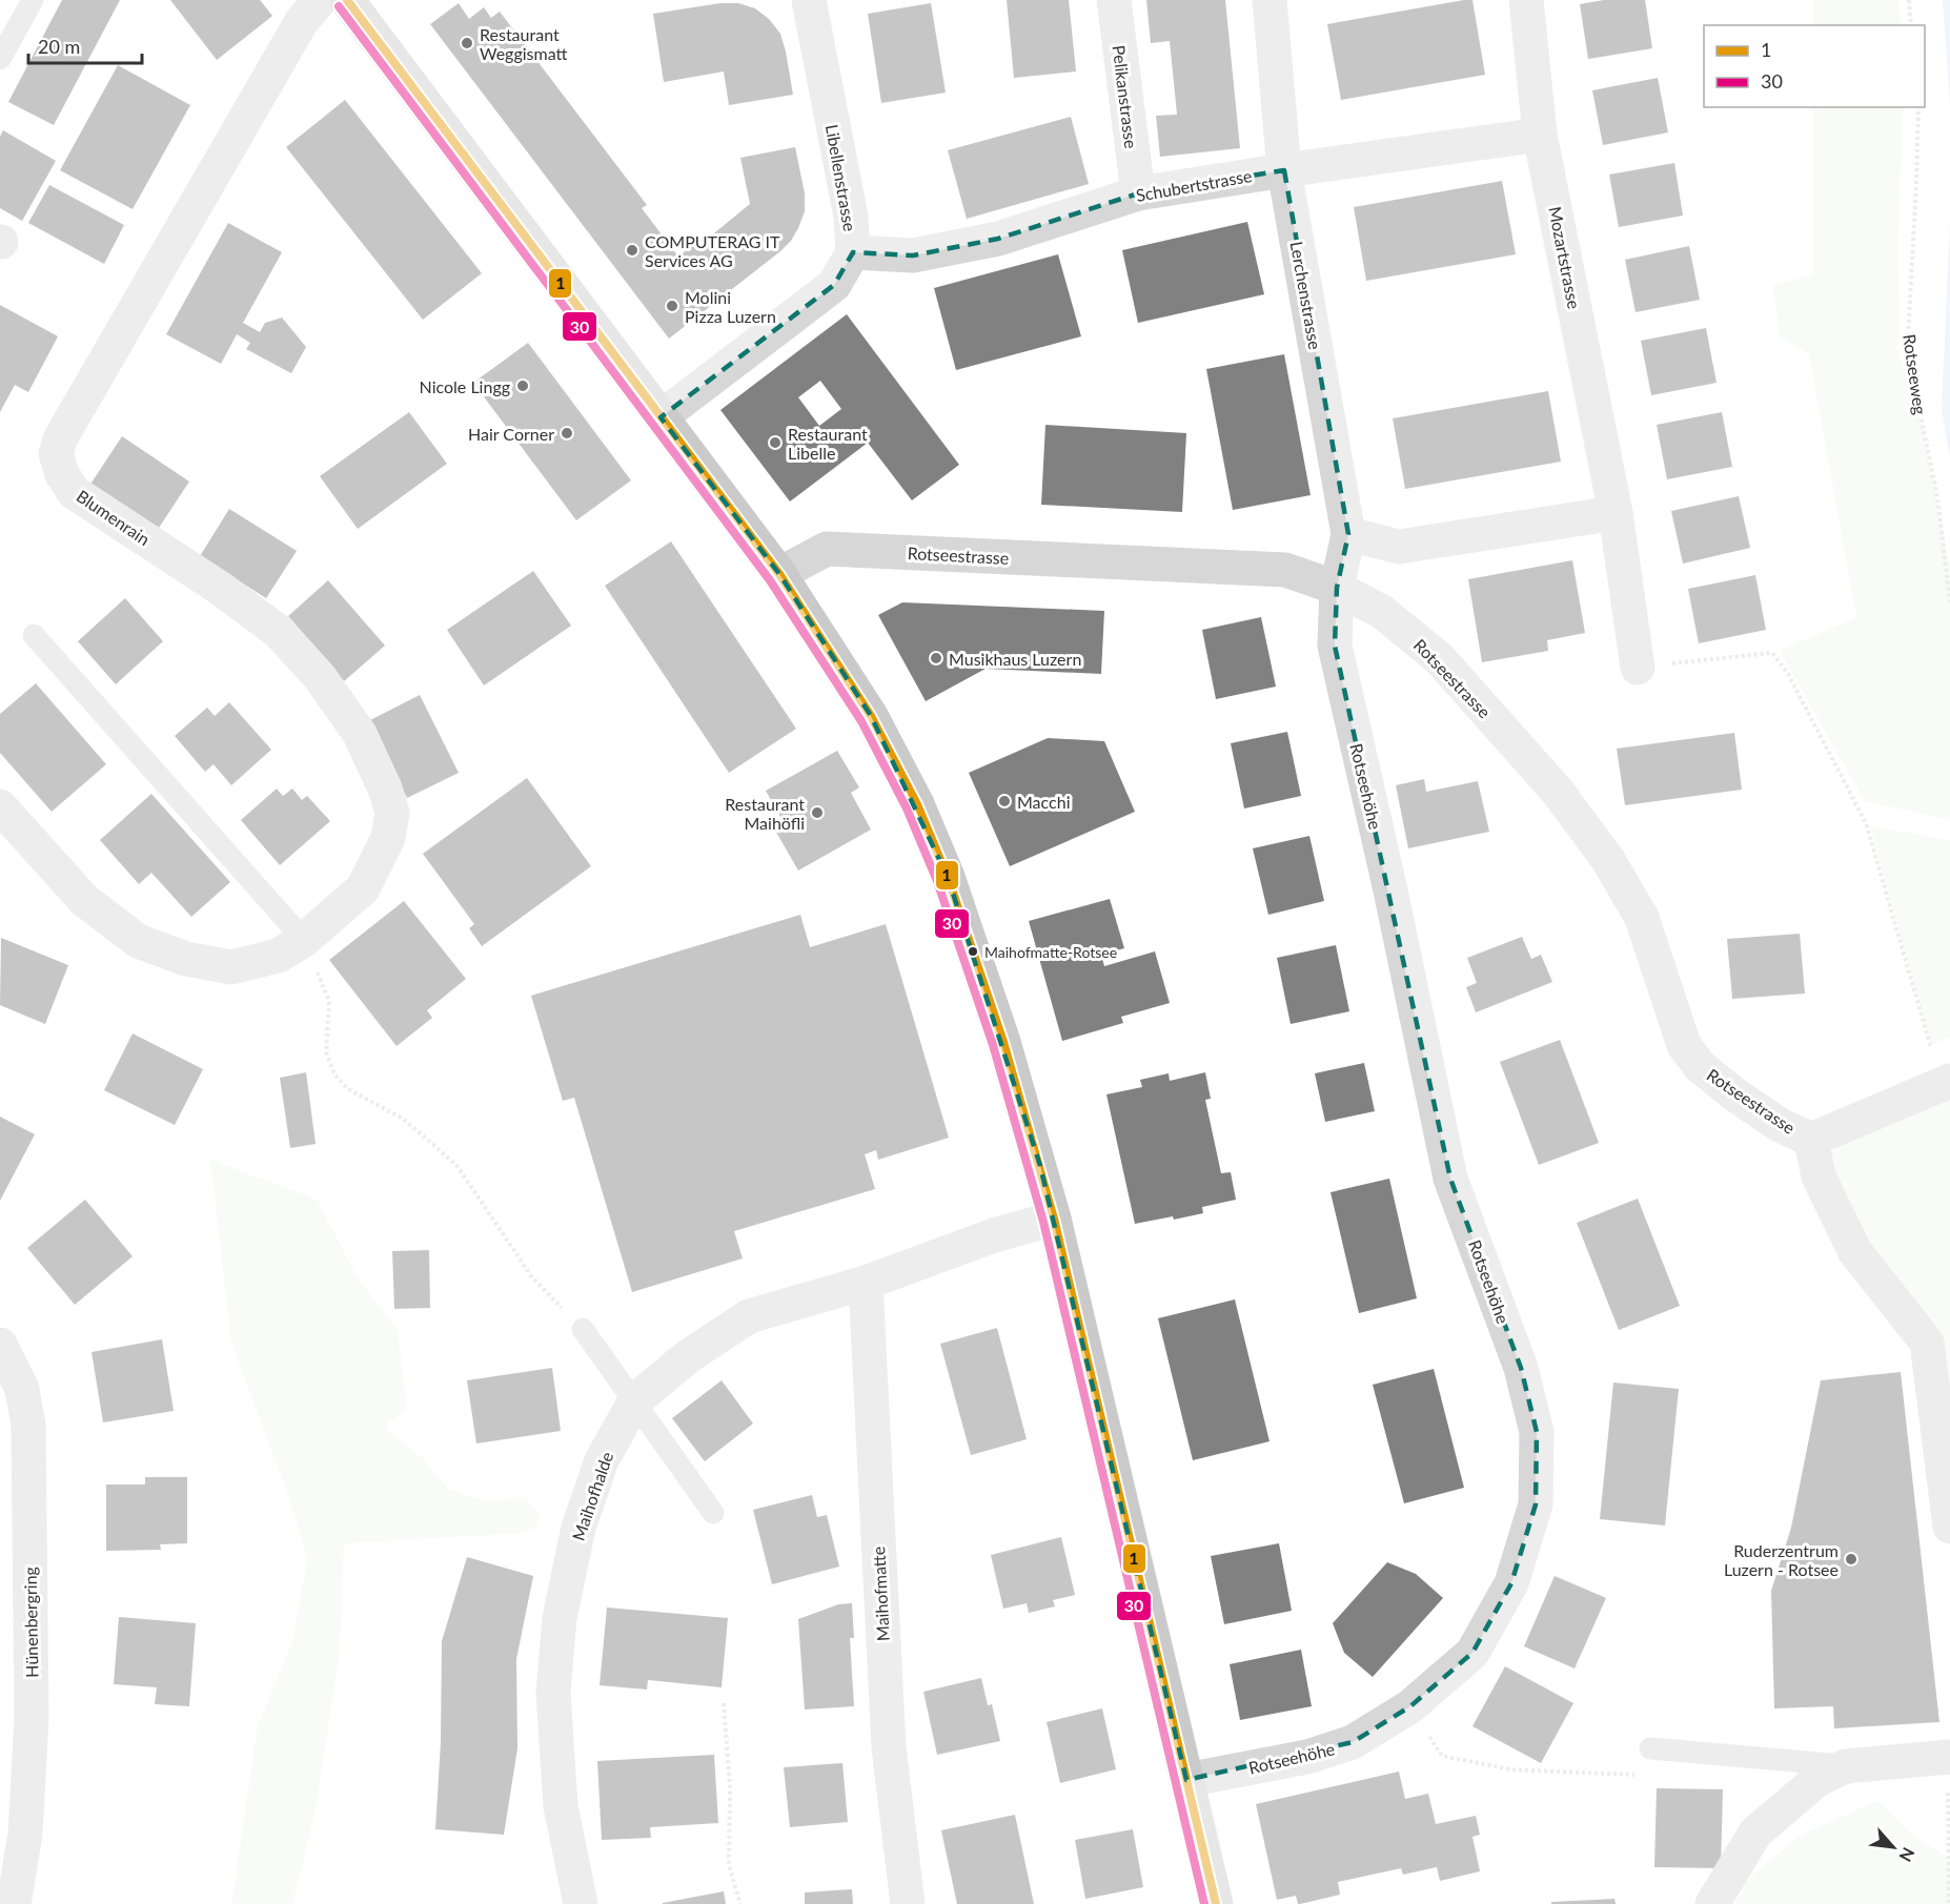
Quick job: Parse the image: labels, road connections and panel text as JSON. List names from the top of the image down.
{
  "streets": {
    "street": [
      "Pelikanstrasse",
      "Libellenstrasse",
      "Schubertstrasse",
      "Mozartstrasse",
      "Lerchenstrasse",
      "Blumenrain",
      "Rotseestrasse",
      "Rotseehöhe",
      "Maihofhalde",
      "Maihofmatte",
      "Hünenbergring"
    ],
    "path": ["Rotseeweg"]
  },
  "crossings": [
    ["Pelikanstrasse", "Schubertstrasse"],
    ["Libellenstrasse", "Schubertstrasse"],
    ["Schubertstrasse", "Mozartstrasse"],
    ["Schubertstrasse", "Lerchenstrasse"],
    ["Lerchenstrasse", "Rotseestrasse"],
    ["Lerchenstrasse", "Rotseehöhe"],
    ["Rotseestrasse", "Rotseehöhe"],
    ["Maihofhalde", "Maihofmatte"]
  ],
  "places": [
    "Restaurant Weggismatt",
    "COMPUTERAG IT Services AG",
    "Molini Pizza Luzern",
    "Nicole Lingg",
    "Hair Corner",
    "Restaurant Libelle",
    "Musikhaus Luzern",
    "Macchi",
    "Restaurant Maihöfli",
    "Maihofmatte-Rotsee",
    "Ruderzentrum Luzern - Rotsee"
  ],
  "lines": ["transit line 1", "transit line 30"],
  "legend": ["1", "30"],
  "scale_bar": "20 m",
  "north": "bottom right"
}
